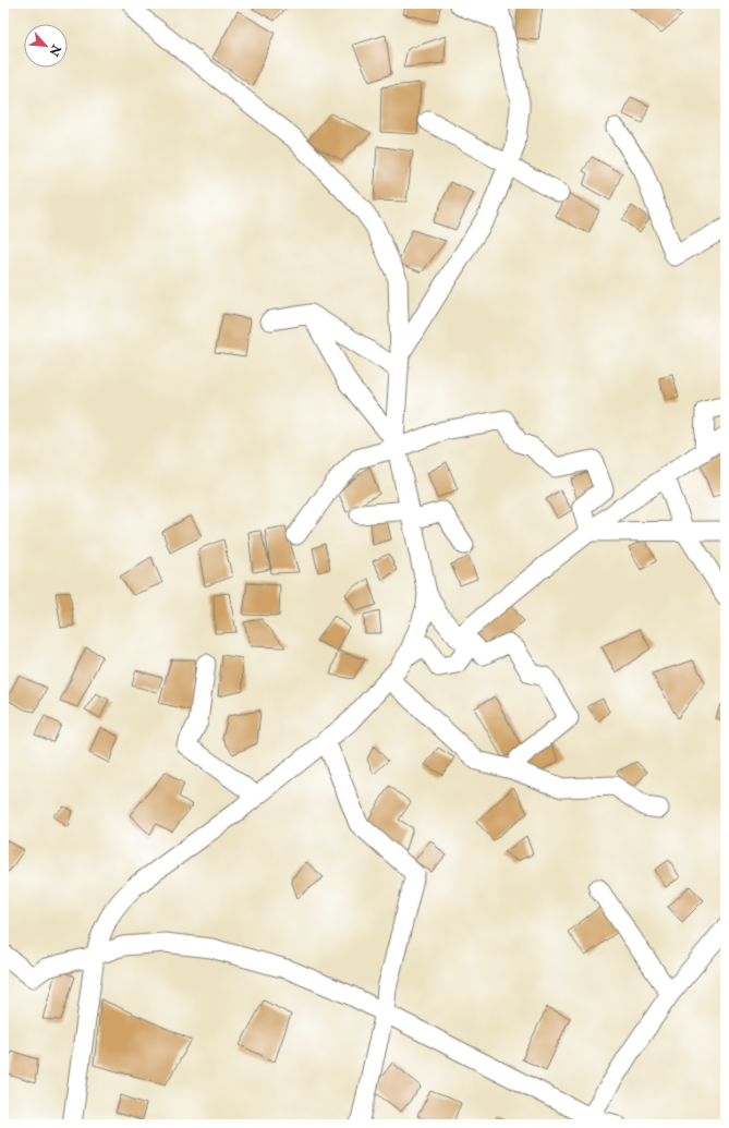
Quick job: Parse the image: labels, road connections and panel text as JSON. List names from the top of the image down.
{
  "north": "bottom right"
}
